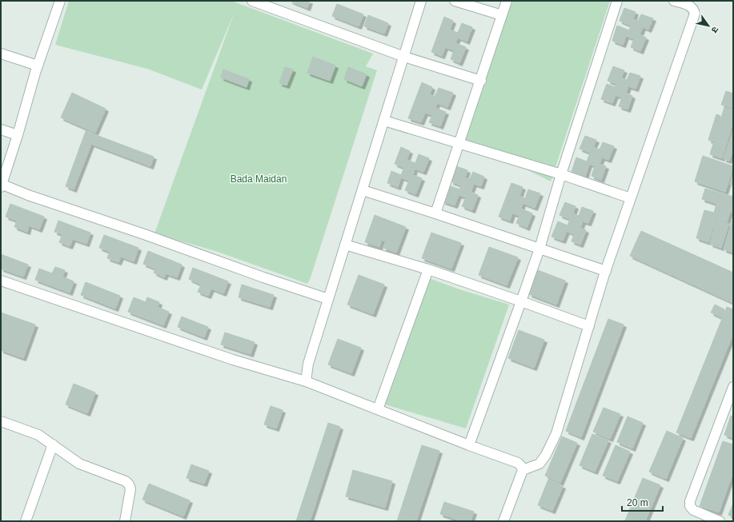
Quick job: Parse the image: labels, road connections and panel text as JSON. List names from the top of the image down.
{
  "parks": ["Bada Maidan"],
  "scale_bar": "20 m",
  "north": "bottom right"
}
